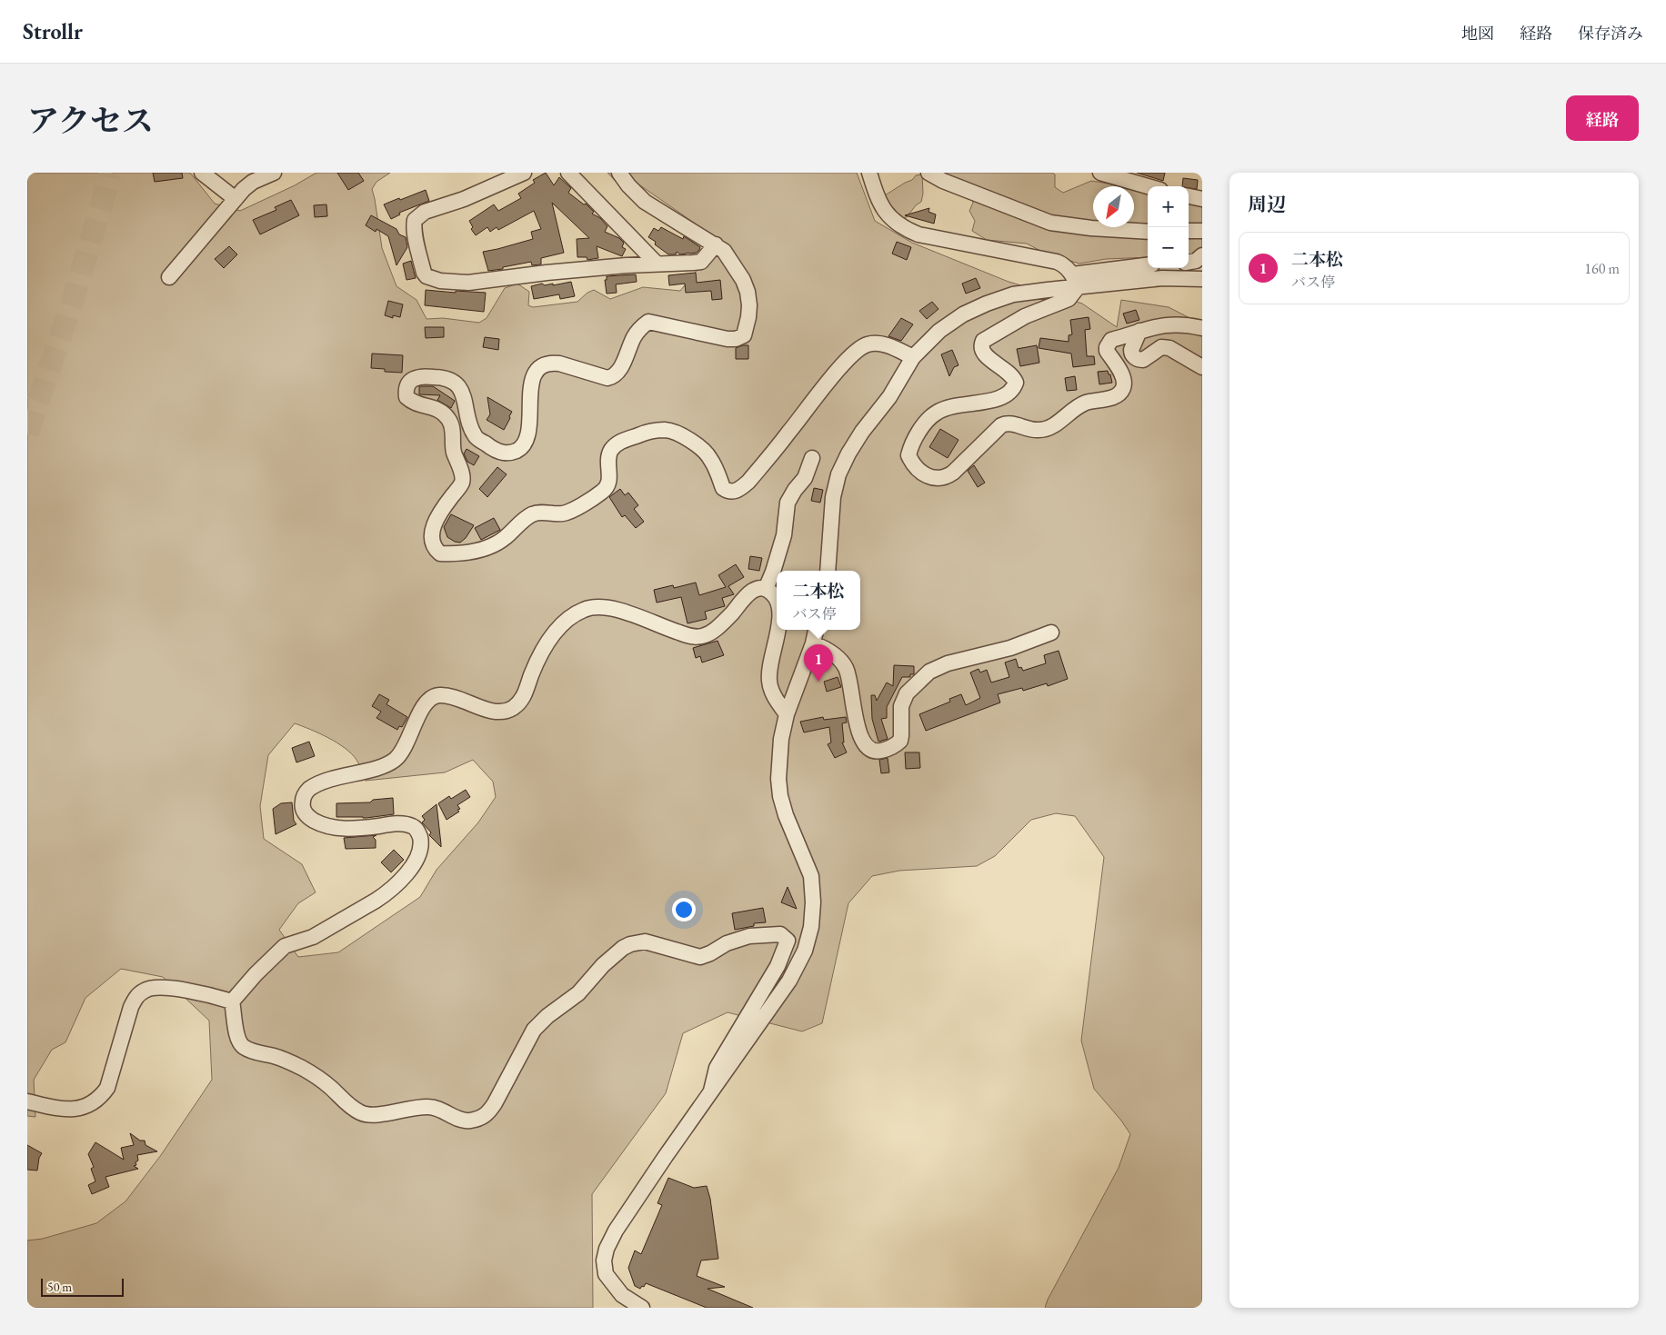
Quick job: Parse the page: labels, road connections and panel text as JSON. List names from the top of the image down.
{
  "scale_bar": "50 m",
  "north": "bottom left",
  "page": {
    "header": "Strollr",
    "nav": ["地図", "経路", "保存済み"],
    "title": "アクセス",
    "buttons": "経路",
    "heading": "周辺",
    "map_buttons": ["+", "−"],
    "list": [
      {
        "mark": "1",
        "name": "二本松",
        "note": "バス停",
        "value": "160 m"
      }
    ],
    "popup": ["二本松", "バス停"],
    "pins": "1",
    "scale": "50 m"
  }
}
